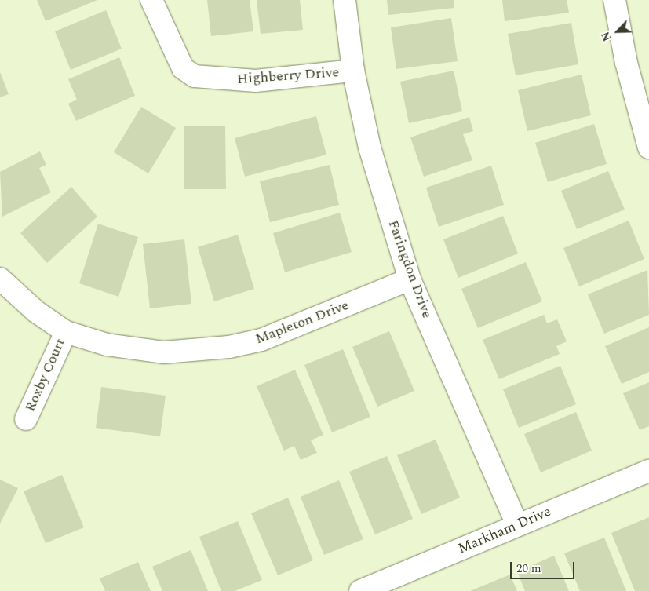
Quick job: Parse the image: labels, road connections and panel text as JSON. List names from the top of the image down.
{
  "streets": {
    "street": [
      "Highberry Drive",
      "Faringdon Drive",
      "Mapleton Drive",
      "Roxby Court",
      "Markham Drive"
    ]
  },
  "crossings": [
    ["Highberry Drive", "Faringdon Drive"],
    ["Faringdon Drive", "Mapleton Drive"],
    ["Faringdon Drive", "Markham Drive"],
    ["Mapleton Drive", "Roxby Court"]
  ],
  "scale_bar": "20 m",
  "north": "bottom left"
}
